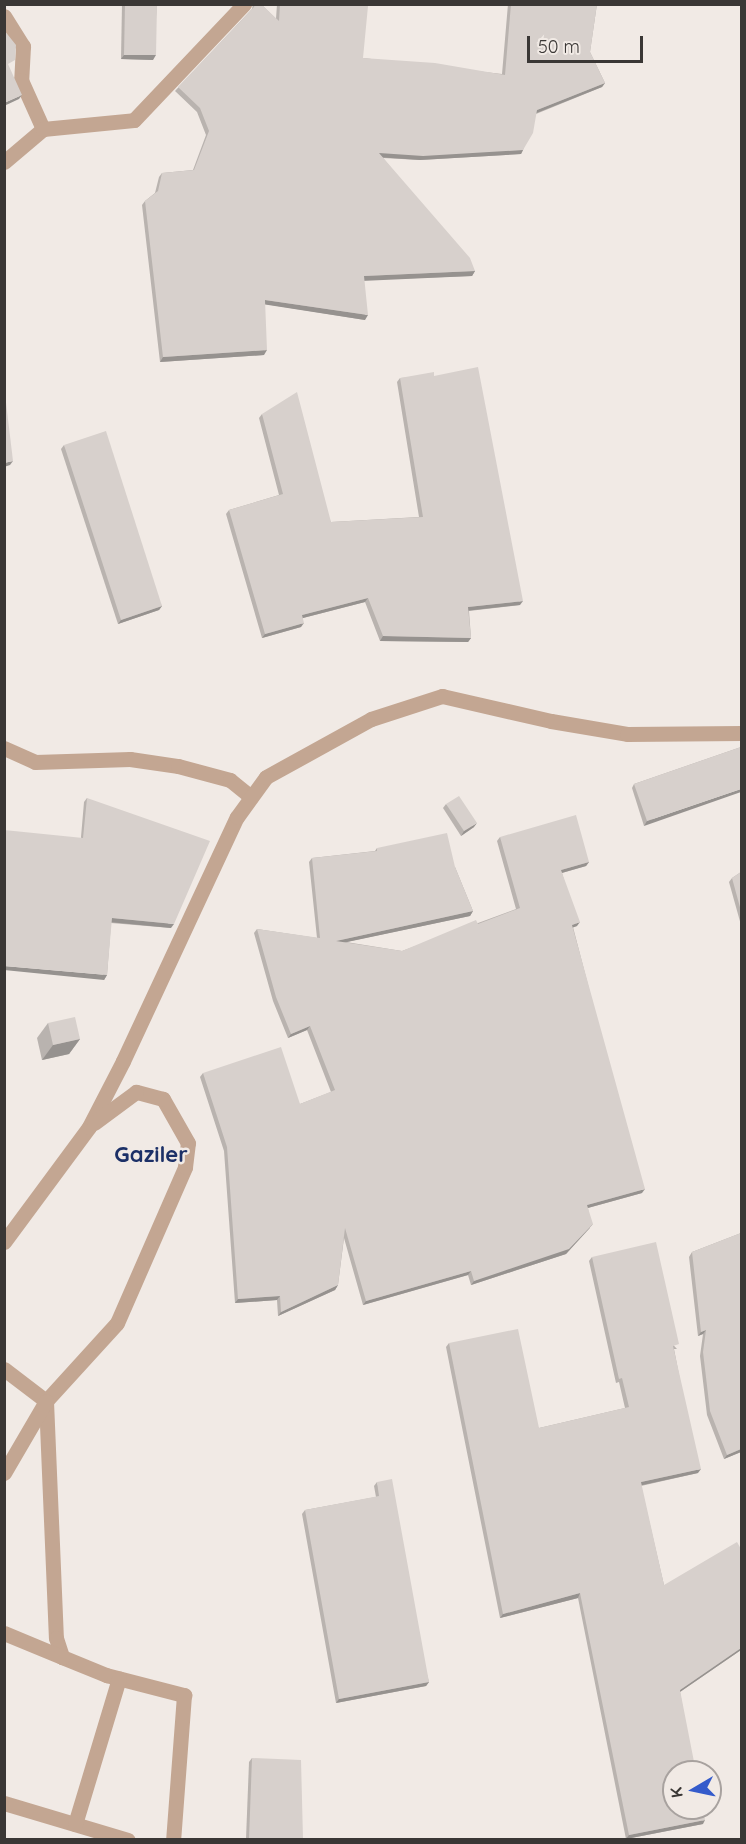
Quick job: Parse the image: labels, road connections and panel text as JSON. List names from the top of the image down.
{
  "districts": ["Gaziler"],
  "scale_bar": "50 m",
  "north": "left"
}
